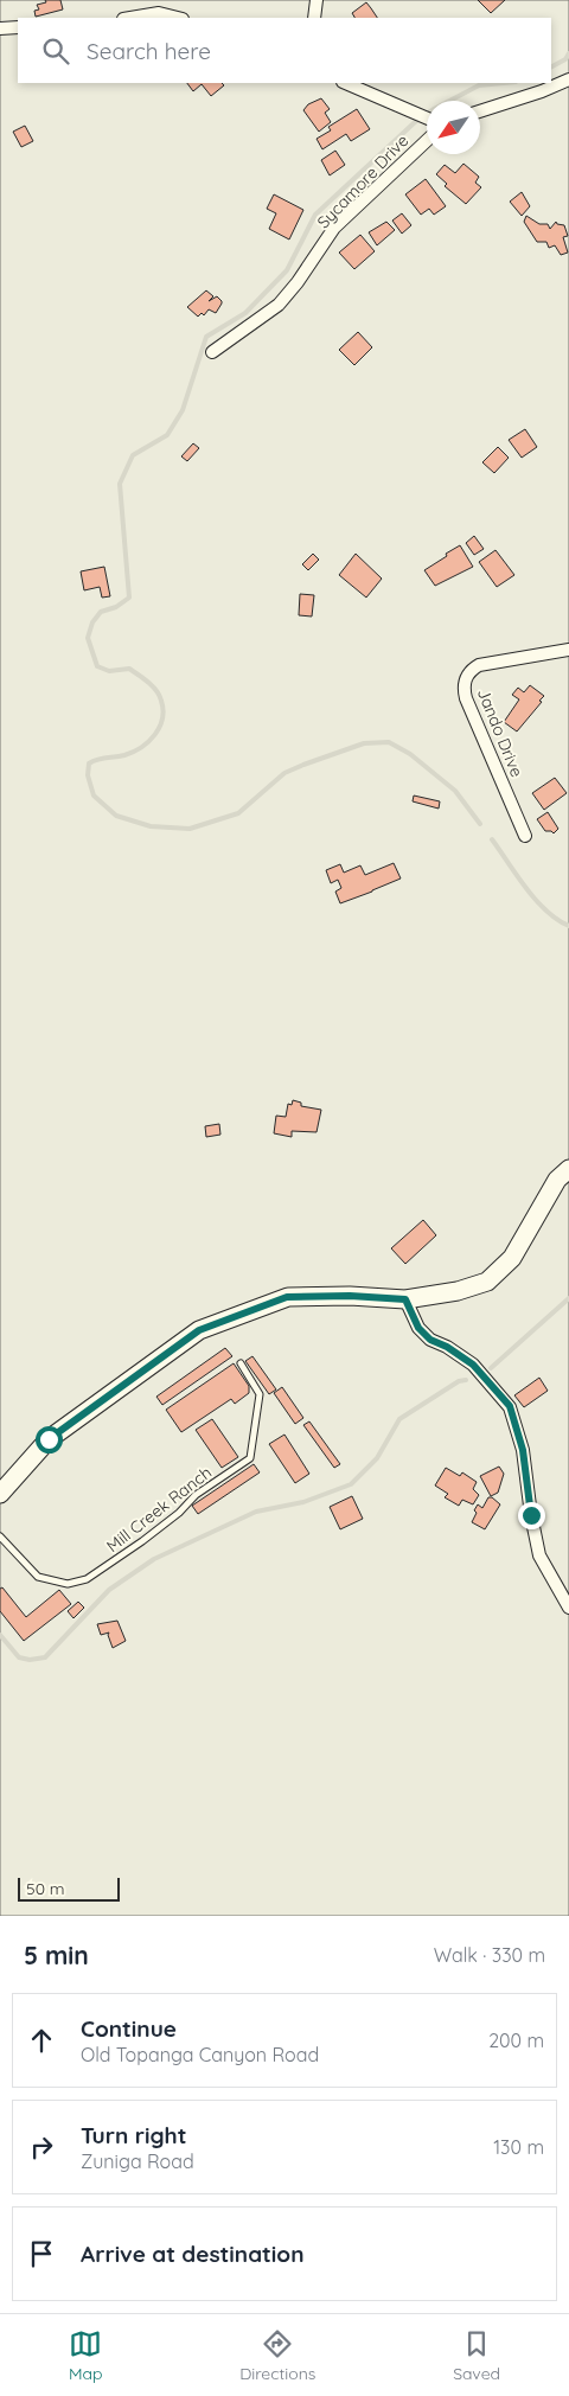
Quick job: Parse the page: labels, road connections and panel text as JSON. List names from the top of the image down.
{
  "streets": {
    "street": ["Sycamore Drive", "Jando Drive"],
    "lane": ["Mill Creek Ranch"]
  },
  "scale_bar": "50 m",
  "north": "bottom left",
  "page": {
    "search": "Search here",
    "scale": "50 m",
    "heading": ["5 min", "Walk · 330 m"],
    "list": [
      ["Continue", "Old Topanga Canyon Road", "200 m"],
      ["Turn right", "Zuniga Road", "130 m"],
      "Arrive at destination"
    ],
    "nav": ["Map", "Directions", "Saved"]
  }
}
